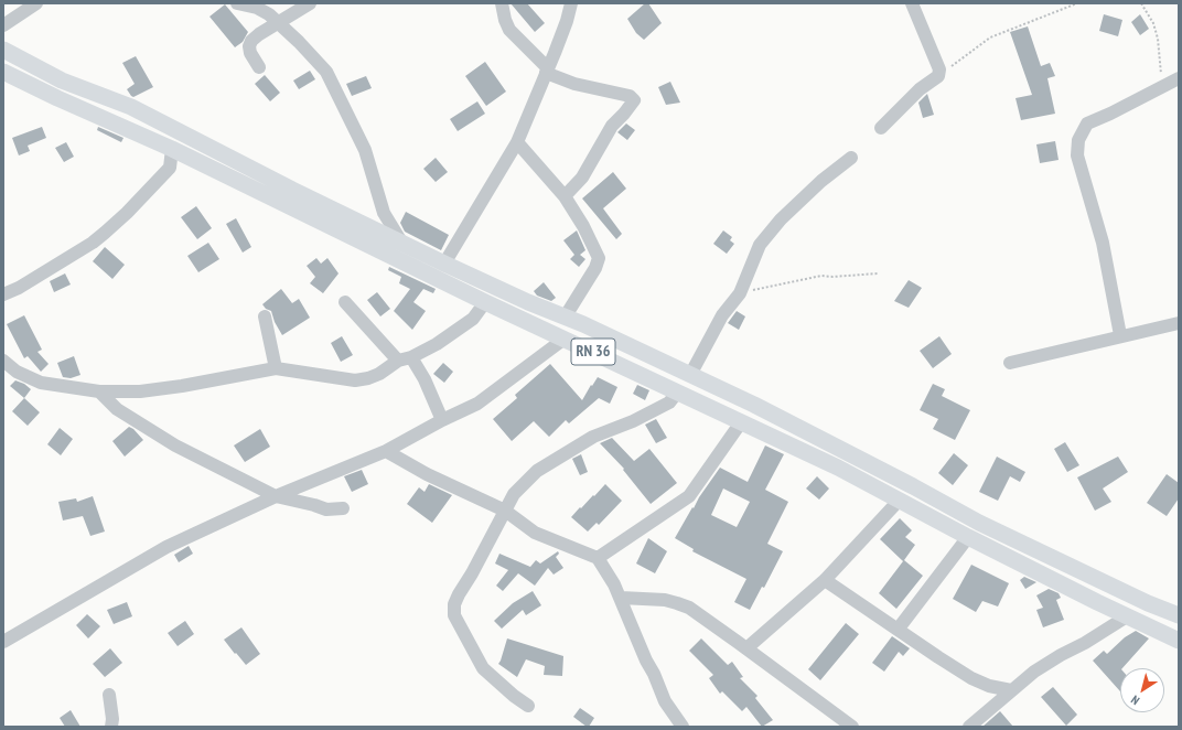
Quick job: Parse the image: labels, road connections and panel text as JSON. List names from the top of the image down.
{
  "streets": {
    "main road": ["RN 36"]
  },
  "north": "bottom left"
}
